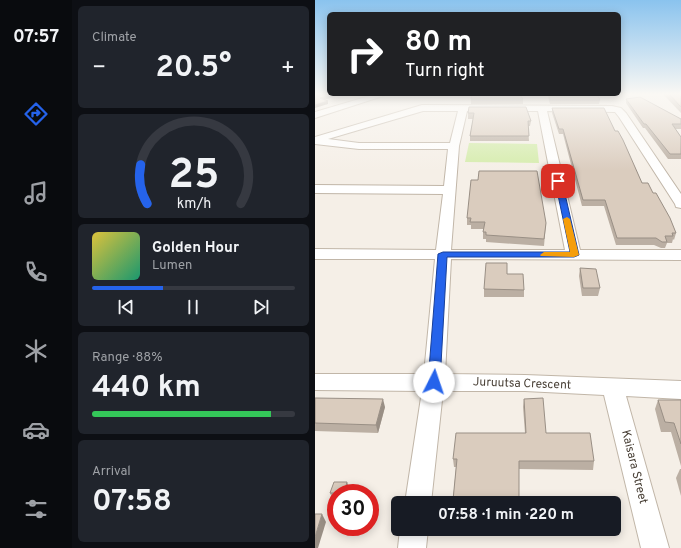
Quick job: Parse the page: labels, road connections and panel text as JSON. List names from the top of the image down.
{
  "streets": {
    "street": ["Juruutsa Crescent", "Kaisara Street"]
  },
  "crossings": [
    ["Juruutsa Crescent", "Kaisara Street"]
  ],
  "page": {
    "tabs": "07:57",
    "tile": [
      "Climate",
      ["Range · 88%", "440 km"],
      ["Arrival", "07:58"]
    ],
    "turn": ["80 m", "Turn right"],
    "heat": ["−", "20.5°", "+"],
    "song": ["Golden Hour", "Lumen"],
    "limit": "30",
    "trip": "07:58 · 1 min · 220 m",
    "gauge": ["25", "km/h"]
  }
}
